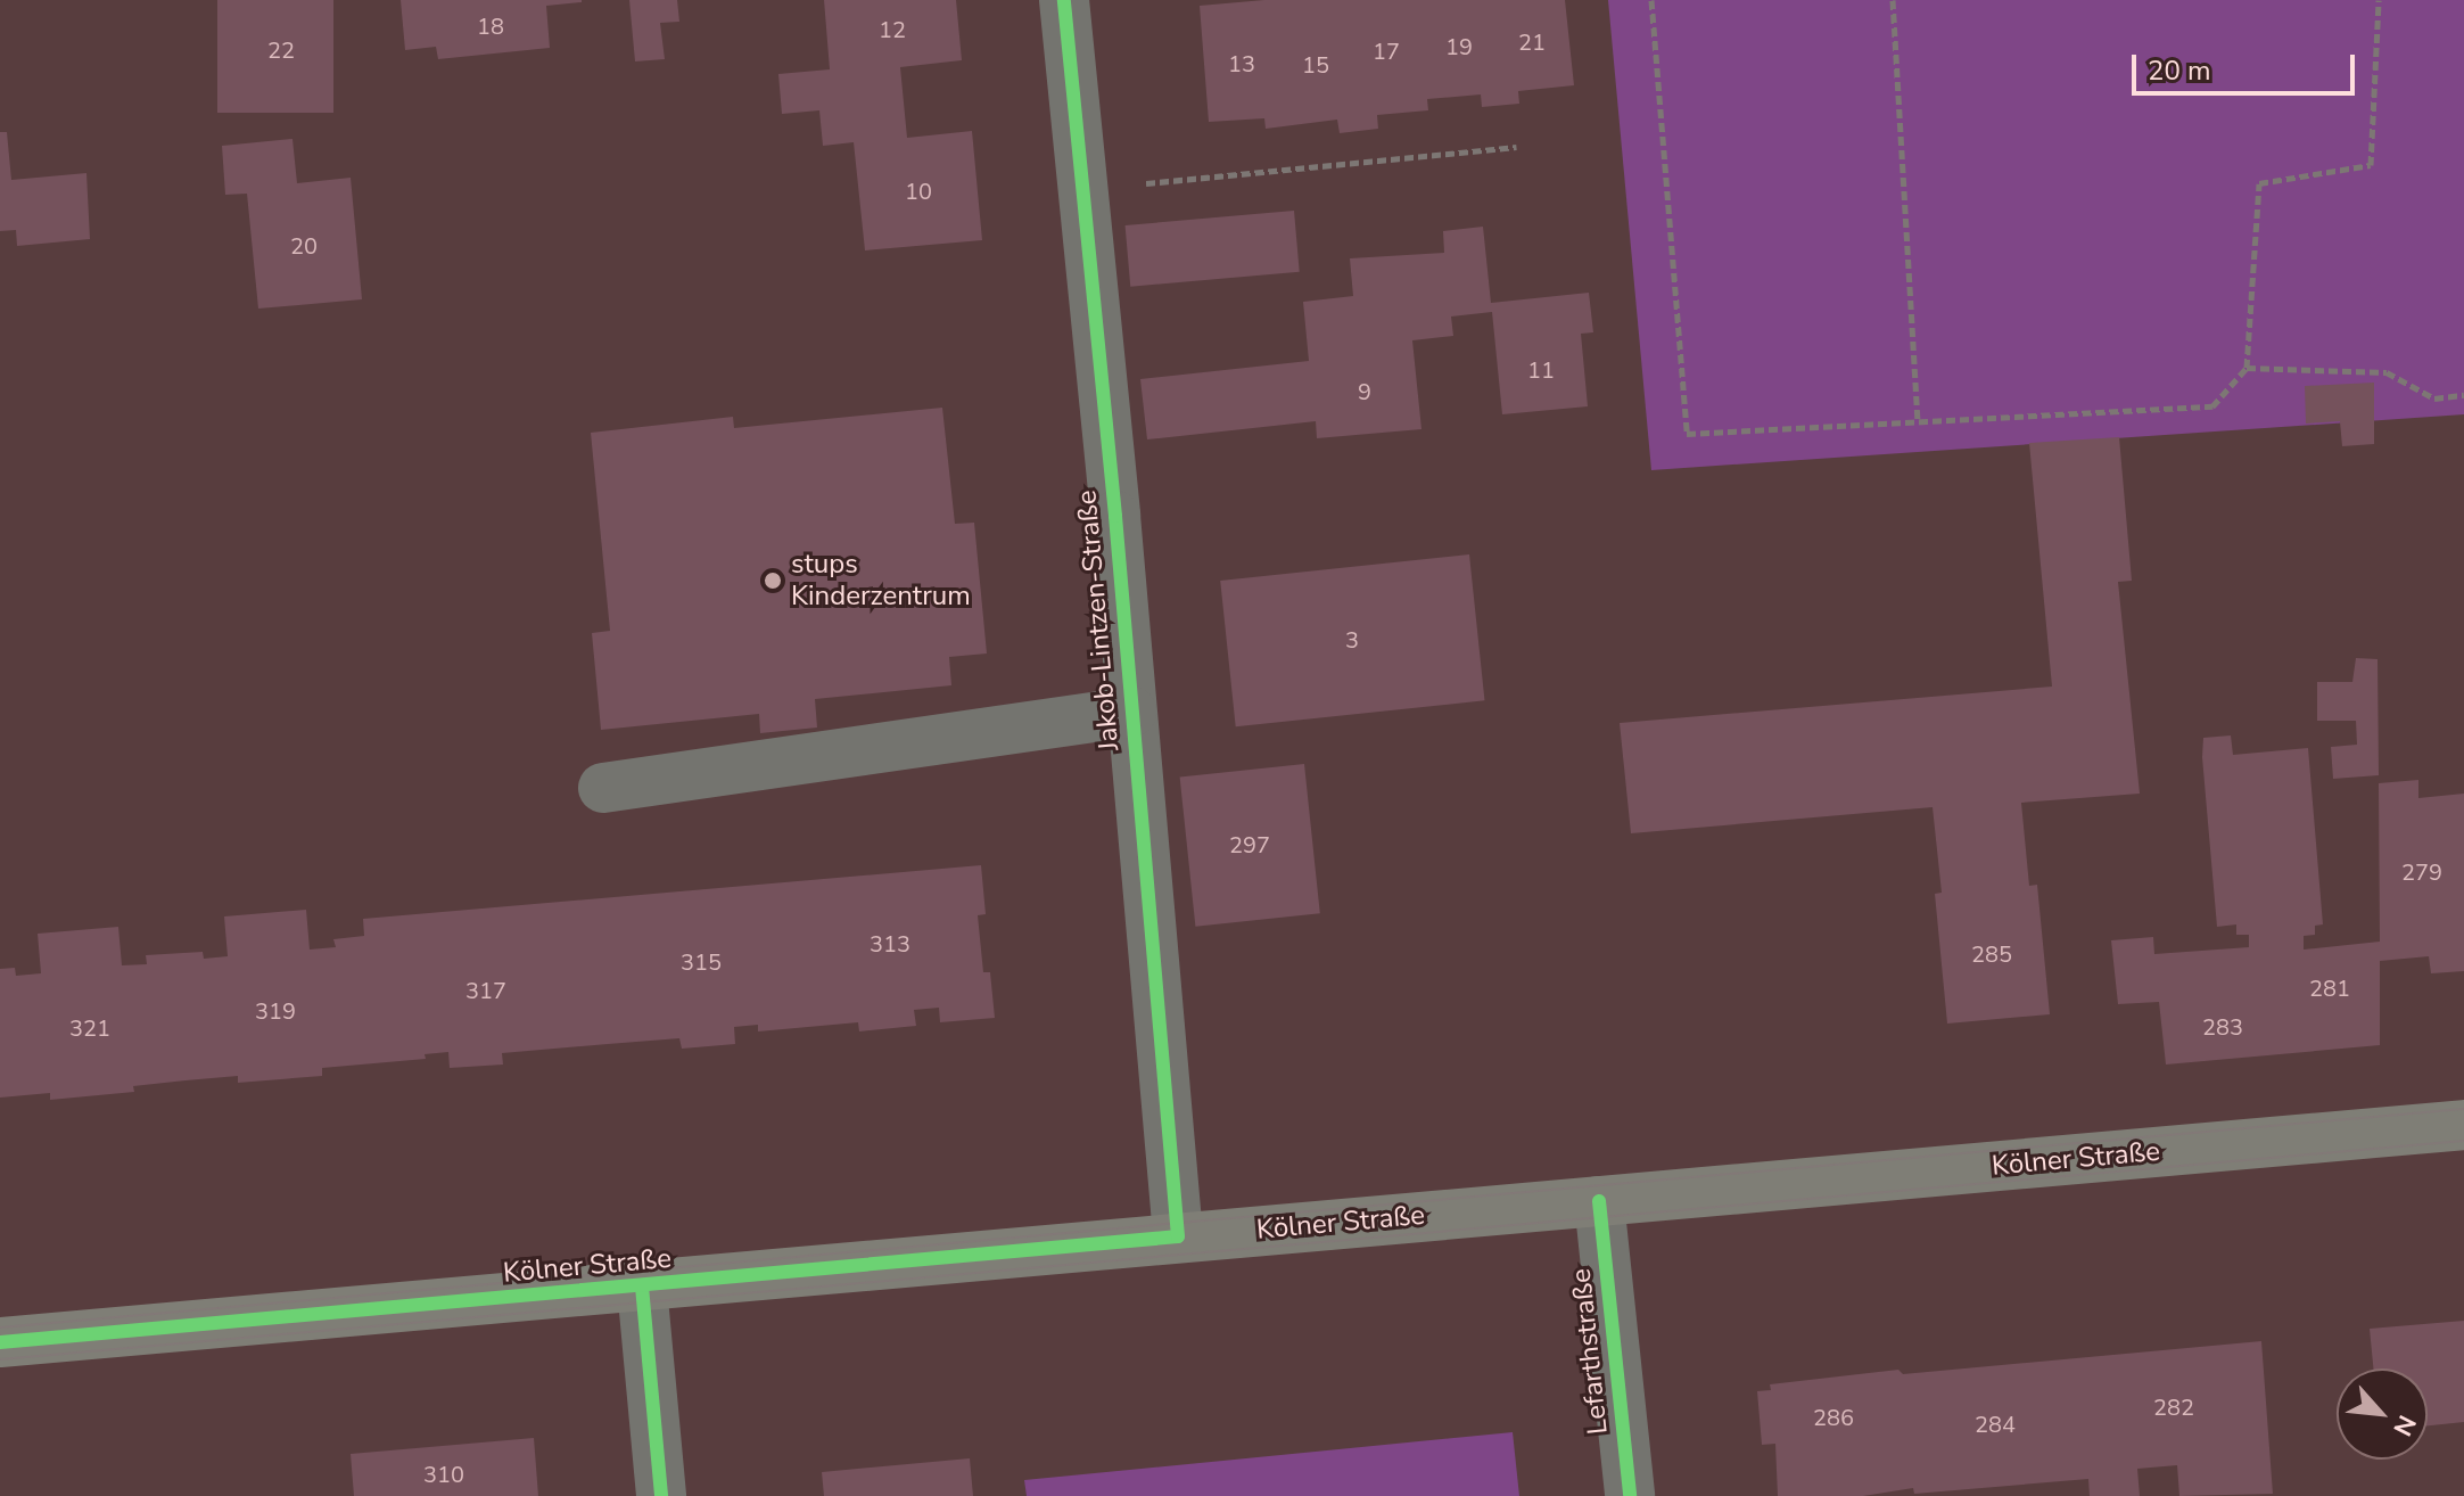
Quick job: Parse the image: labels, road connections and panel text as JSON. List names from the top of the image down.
{
  "streets": {
    "main road": ["Kölner Straße"],
    "street": ["Jakob-Lintzen-Straße", "Lefarthstraße"]
  },
  "crossings": [
    ["Jakob-Lintzen-Straße", "Kölner Straße"],
    ["Kölner Straße", "Lefarthstraße"]
  ],
  "places": ["stups Kinderzentrum"],
  "house_numbers": [
    "18",
    "12",
    "21",
    "19",
    "22",
    "17",
    "13",
    "15",
    "10",
    "20",
    "11",
    "9",
    "3",
    "297",
    "279",
    "313",
    "285",
    "315",
    "281",
    "317",
    "319",
    "283",
    "321",
    "282",
    "286",
    "284",
    "310"
  ],
  "scale_bar": "20 m",
  "north": "bottom right"
}
